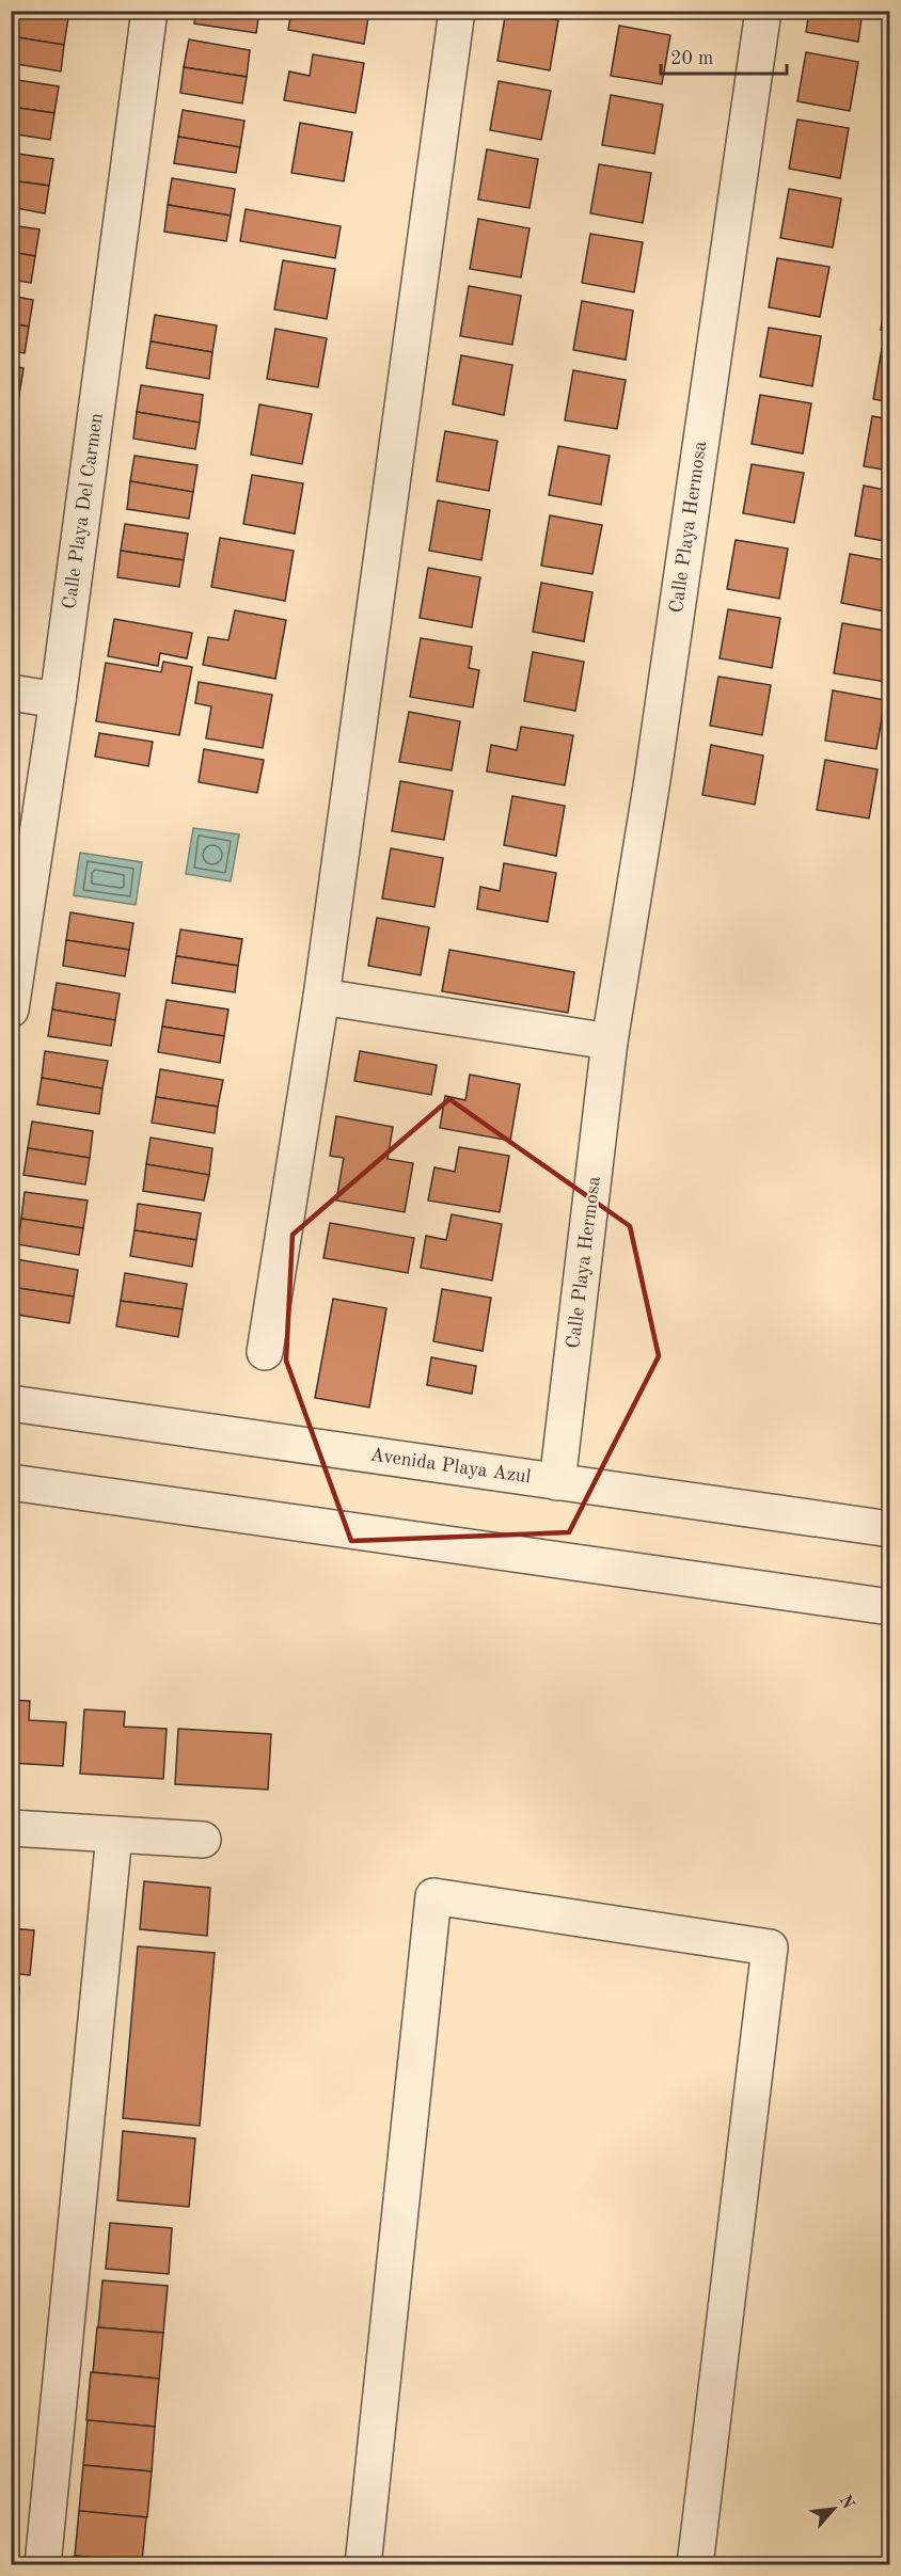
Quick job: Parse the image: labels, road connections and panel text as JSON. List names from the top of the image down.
{
  "streets": {
    "street": ["Calle Playa Del Carmen", "Calle Playa Hermosa", "Avenida Playa Azul"]
  },
  "crossings": [
    ["Calle Playa Hermosa", "Avenida Playa Azul"]
  ],
  "scale_bar": "20 m",
  "north": "top right"
}
